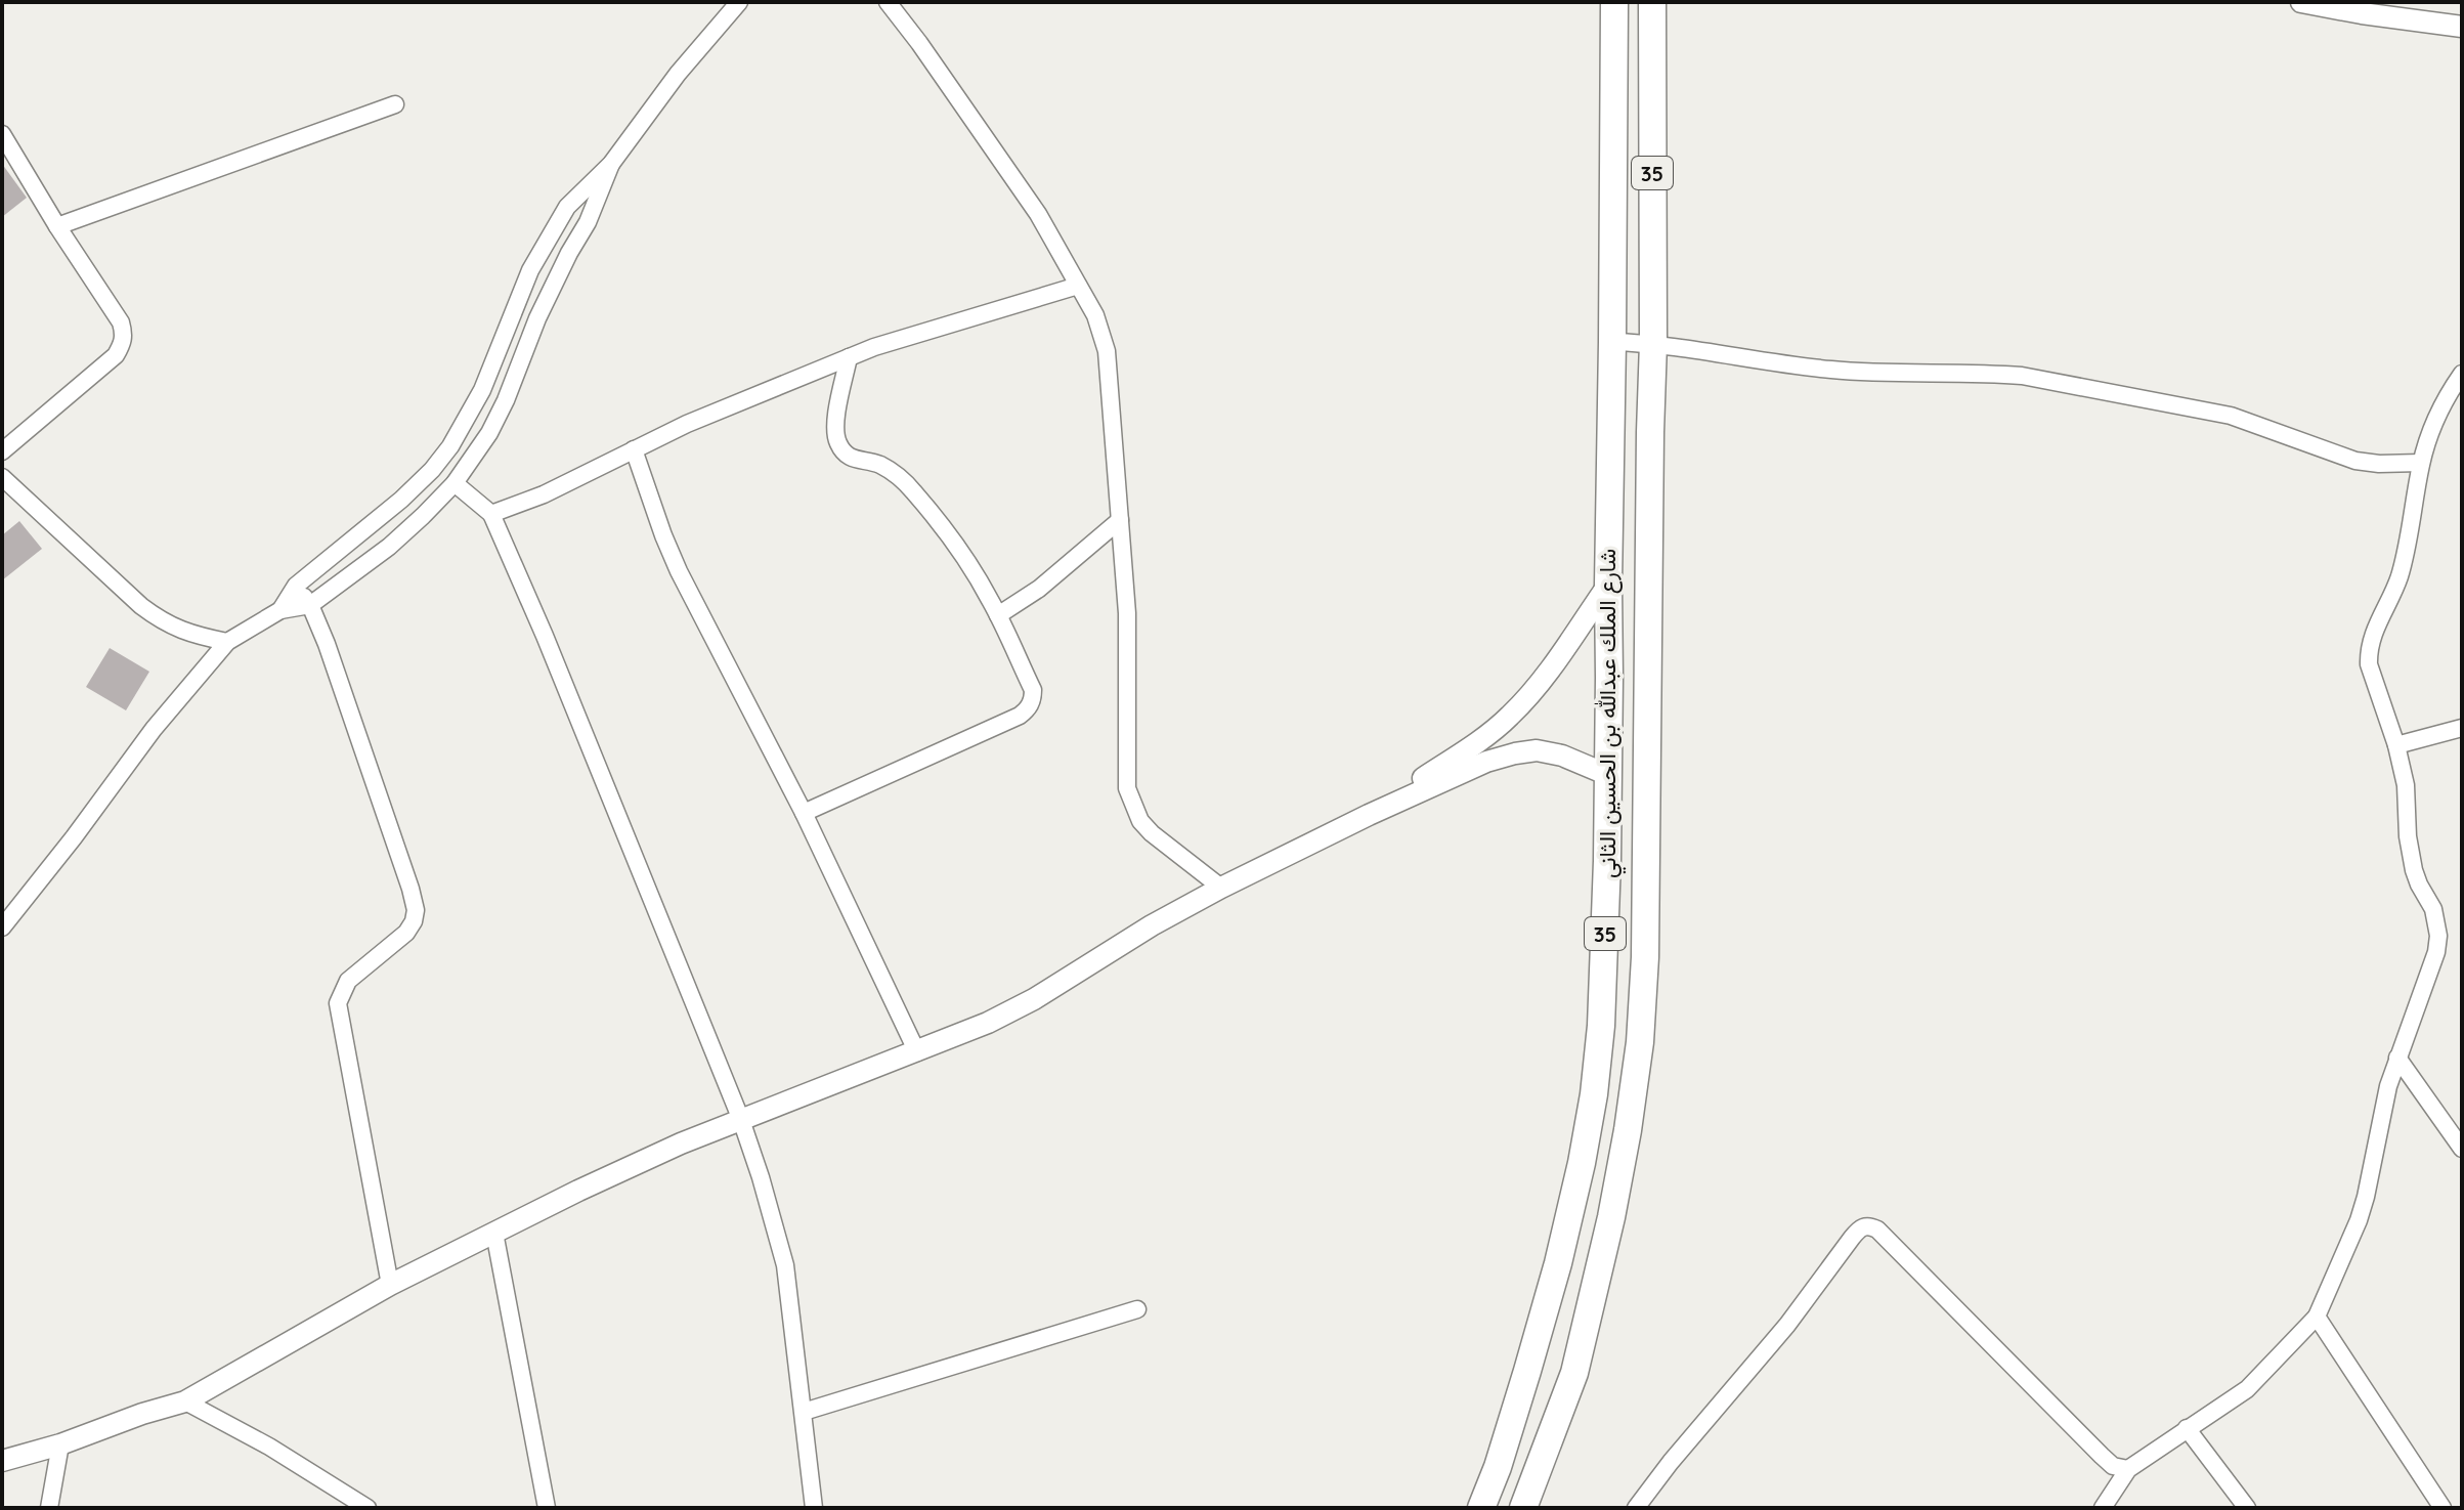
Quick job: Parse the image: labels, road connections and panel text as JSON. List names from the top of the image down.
{
  "streets": {
    "highway": ["35", "شارع الملك عبدالله بن الحسين الثاني"]
  }
}
